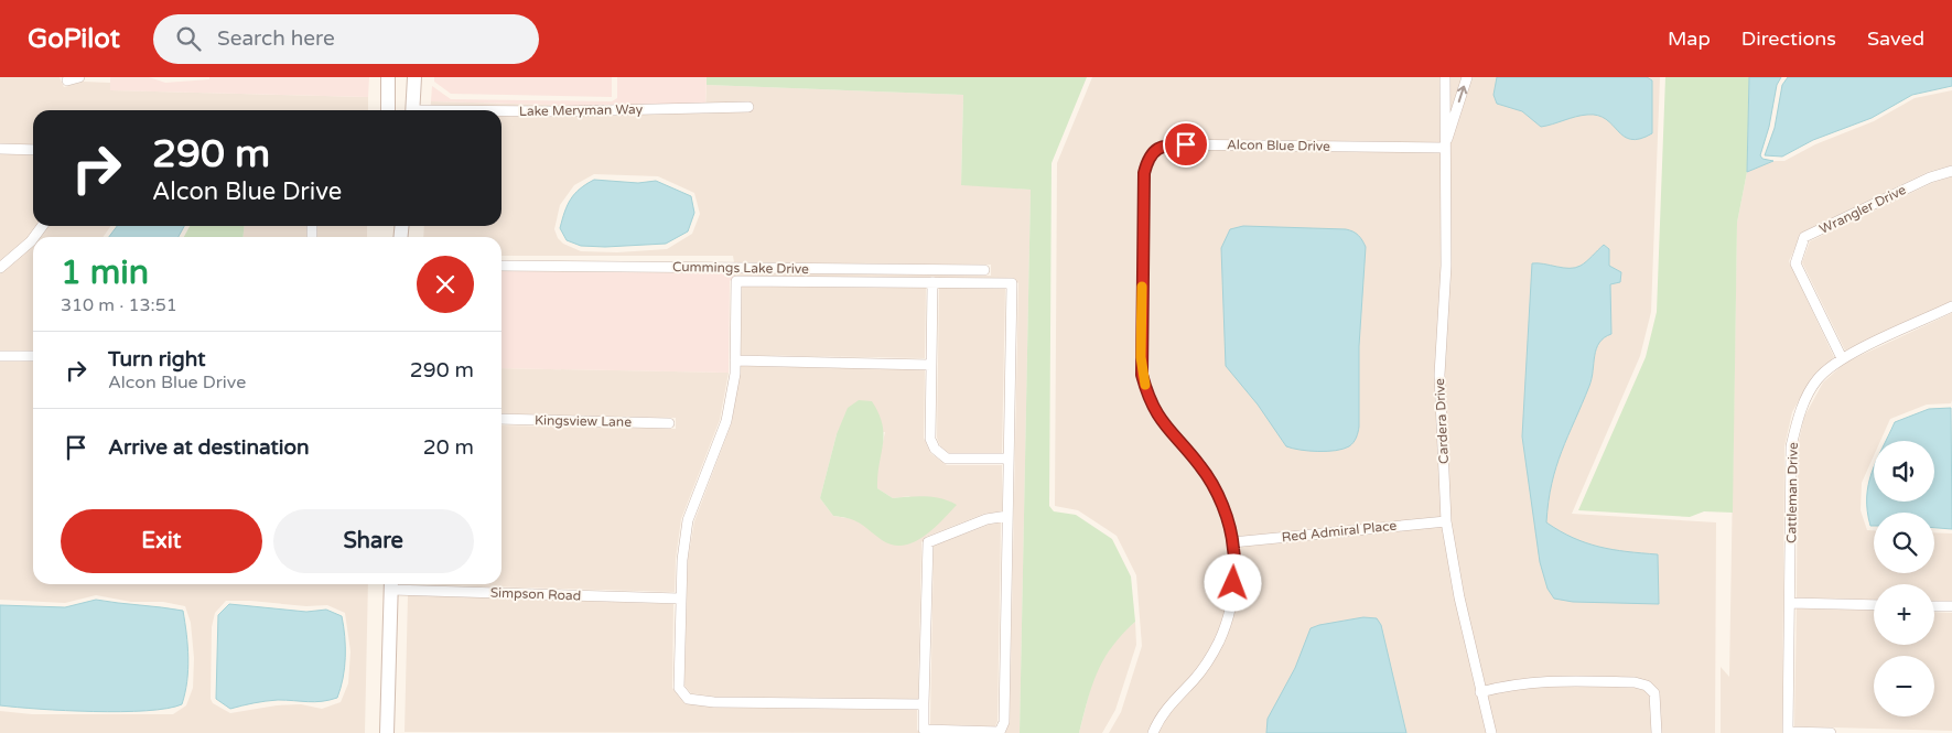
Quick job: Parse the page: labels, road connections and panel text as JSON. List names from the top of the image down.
{
  "streets": {
    "street": [
      "Lake Meryman Way",
      "Alcon Blue Drive",
      "Wrangler Drive",
      "Cummings Lake Drive",
      "Kingsview Lane",
      "Cardera Drive",
      "Cattleman Drive",
      "Red Admiral Place",
      "Simpson Road"
    ]
  },
  "crossings": [
    ["Alcon Blue Drive", "Cardera Drive"],
    ["Alcon Blue Drive", "Red Admiral Place"],
    ["Wrangler Drive", "Cattleman Drive"],
    ["Cardera Drive", "Red Admiral Place"]
  ],
  "page": {
    "header": "GoPilot",
    "search": "Search here",
    "nav": ["Map", "Directions", "Saved"],
    "turn": ["290 m", "Alcon Blue Drive"],
    "heading": ["1 min", "310 m · 13:51"],
    "list": [
      {
        "name": "Turn right",
        "note": "Alcon Blue Drive",
        "value": "290 m"
      },
      {
        "name": "Arrive at destination",
        "value": "20 m"
      }
    ],
    "map_buttons": ["+", "−"],
    "buttons": ["Exit", "Share"]
  }
}
